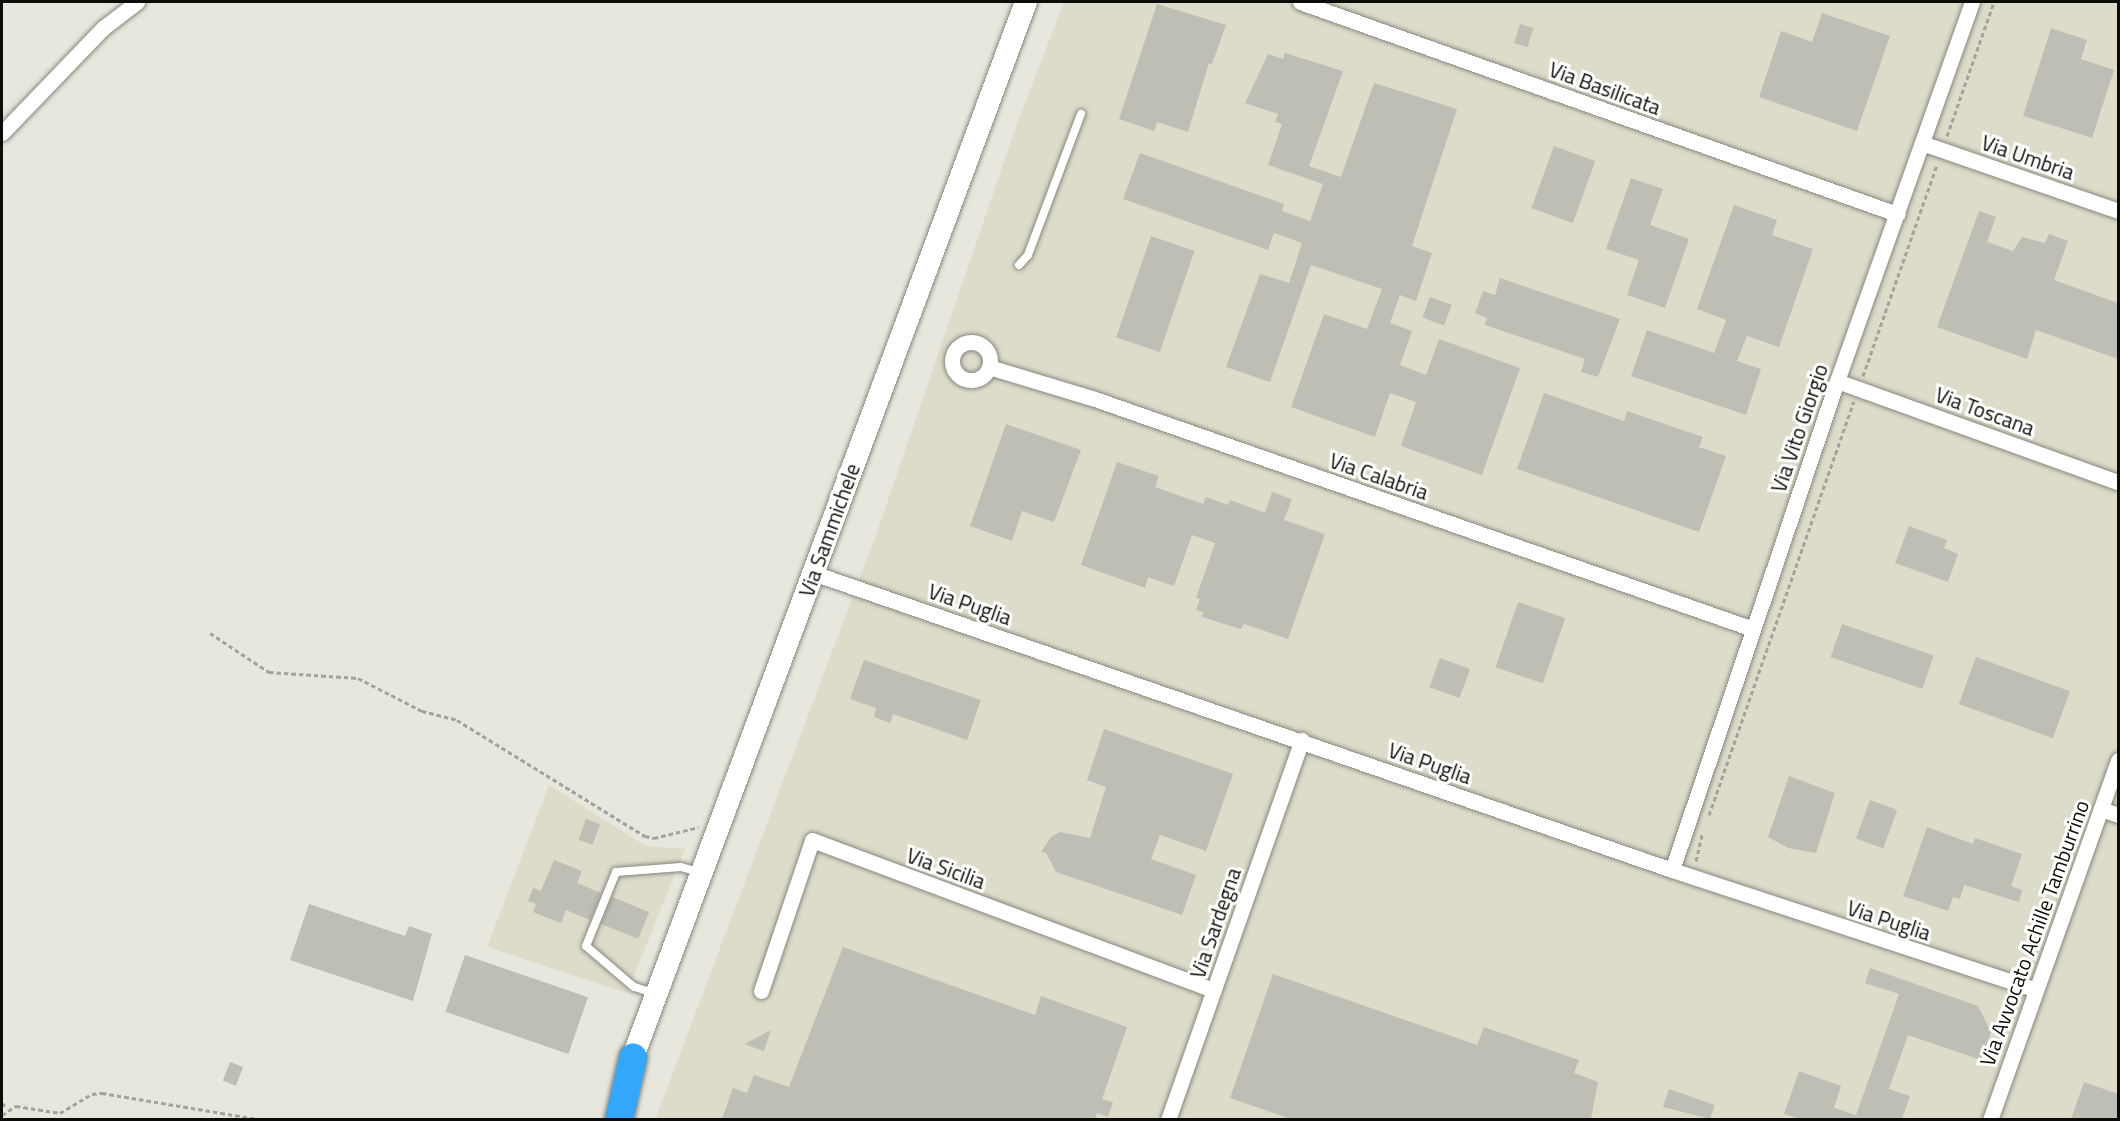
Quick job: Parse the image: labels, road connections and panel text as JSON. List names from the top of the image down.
{
  "streets": {
    "main road": ["Via Sammichele"],
    "street": [
      "Via Basilicata",
      "Via Umbria",
      "Via Toscana",
      "Via Vito Giorgio",
      "Via Calabria",
      "Via Puglia",
      "Via Sicilia",
      "Via Sardegna",
      "Via Avvocato Achille Tamburrino"
    ]
  },
  "crossings": [
    ["Via Basilicata", "Via Vito Giorgio"],
    ["Via Umbria", "Via Vito Giorgio"],
    ["Via Toscana", "Via Vito Giorgio"],
    ["Via Vito Giorgio", "Via Calabria"],
    ["Via Vito Giorgio", "Via Puglia"],
    ["Via Sammichele", "Via Puglia"],
    ["Via Puglia", "Via Sardegna"],
    ["Via Puglia", "Via Avvocato Achille Tamburrino"],
    ["Via Sicilia", "Via Sardegna"]
  ]
}
